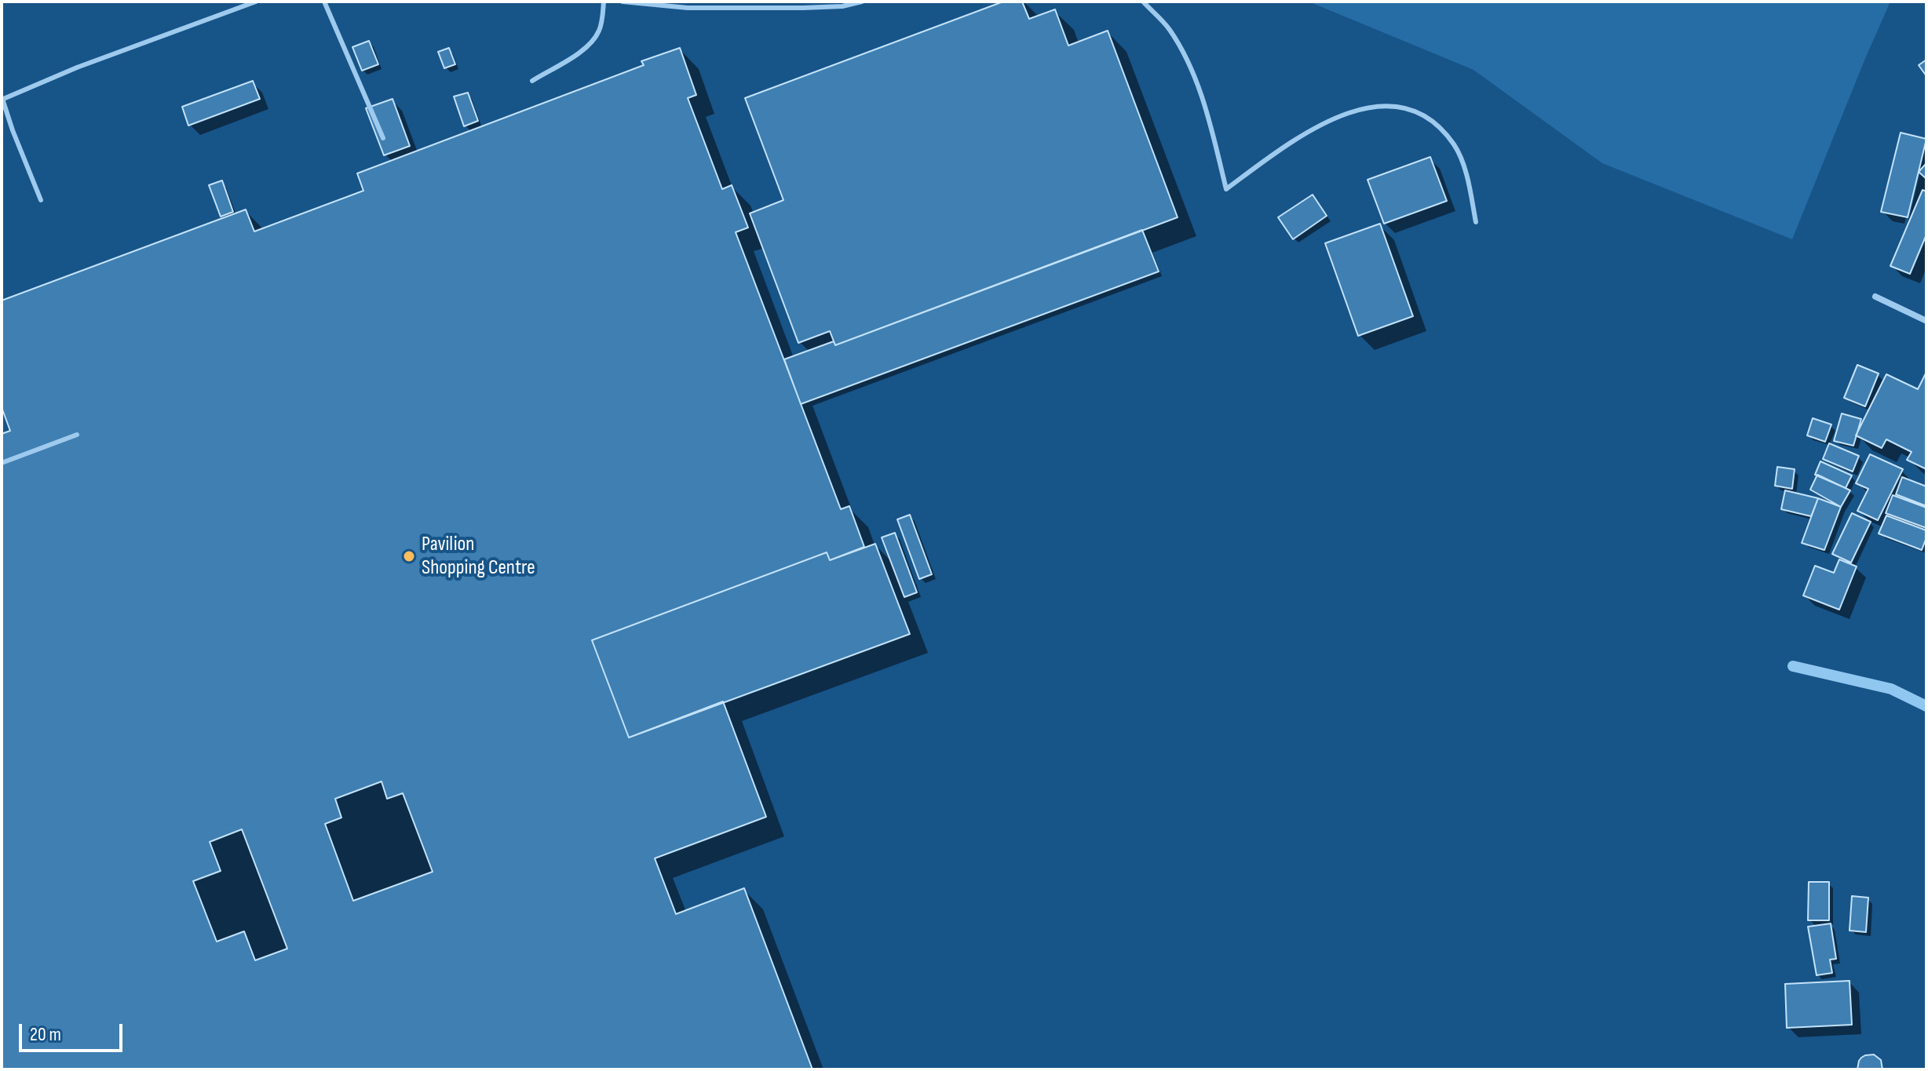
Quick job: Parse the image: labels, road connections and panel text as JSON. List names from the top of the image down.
{
  "places": ["Pavilion Shopping Centre"],
  "scale_bar": "20 m"
}
